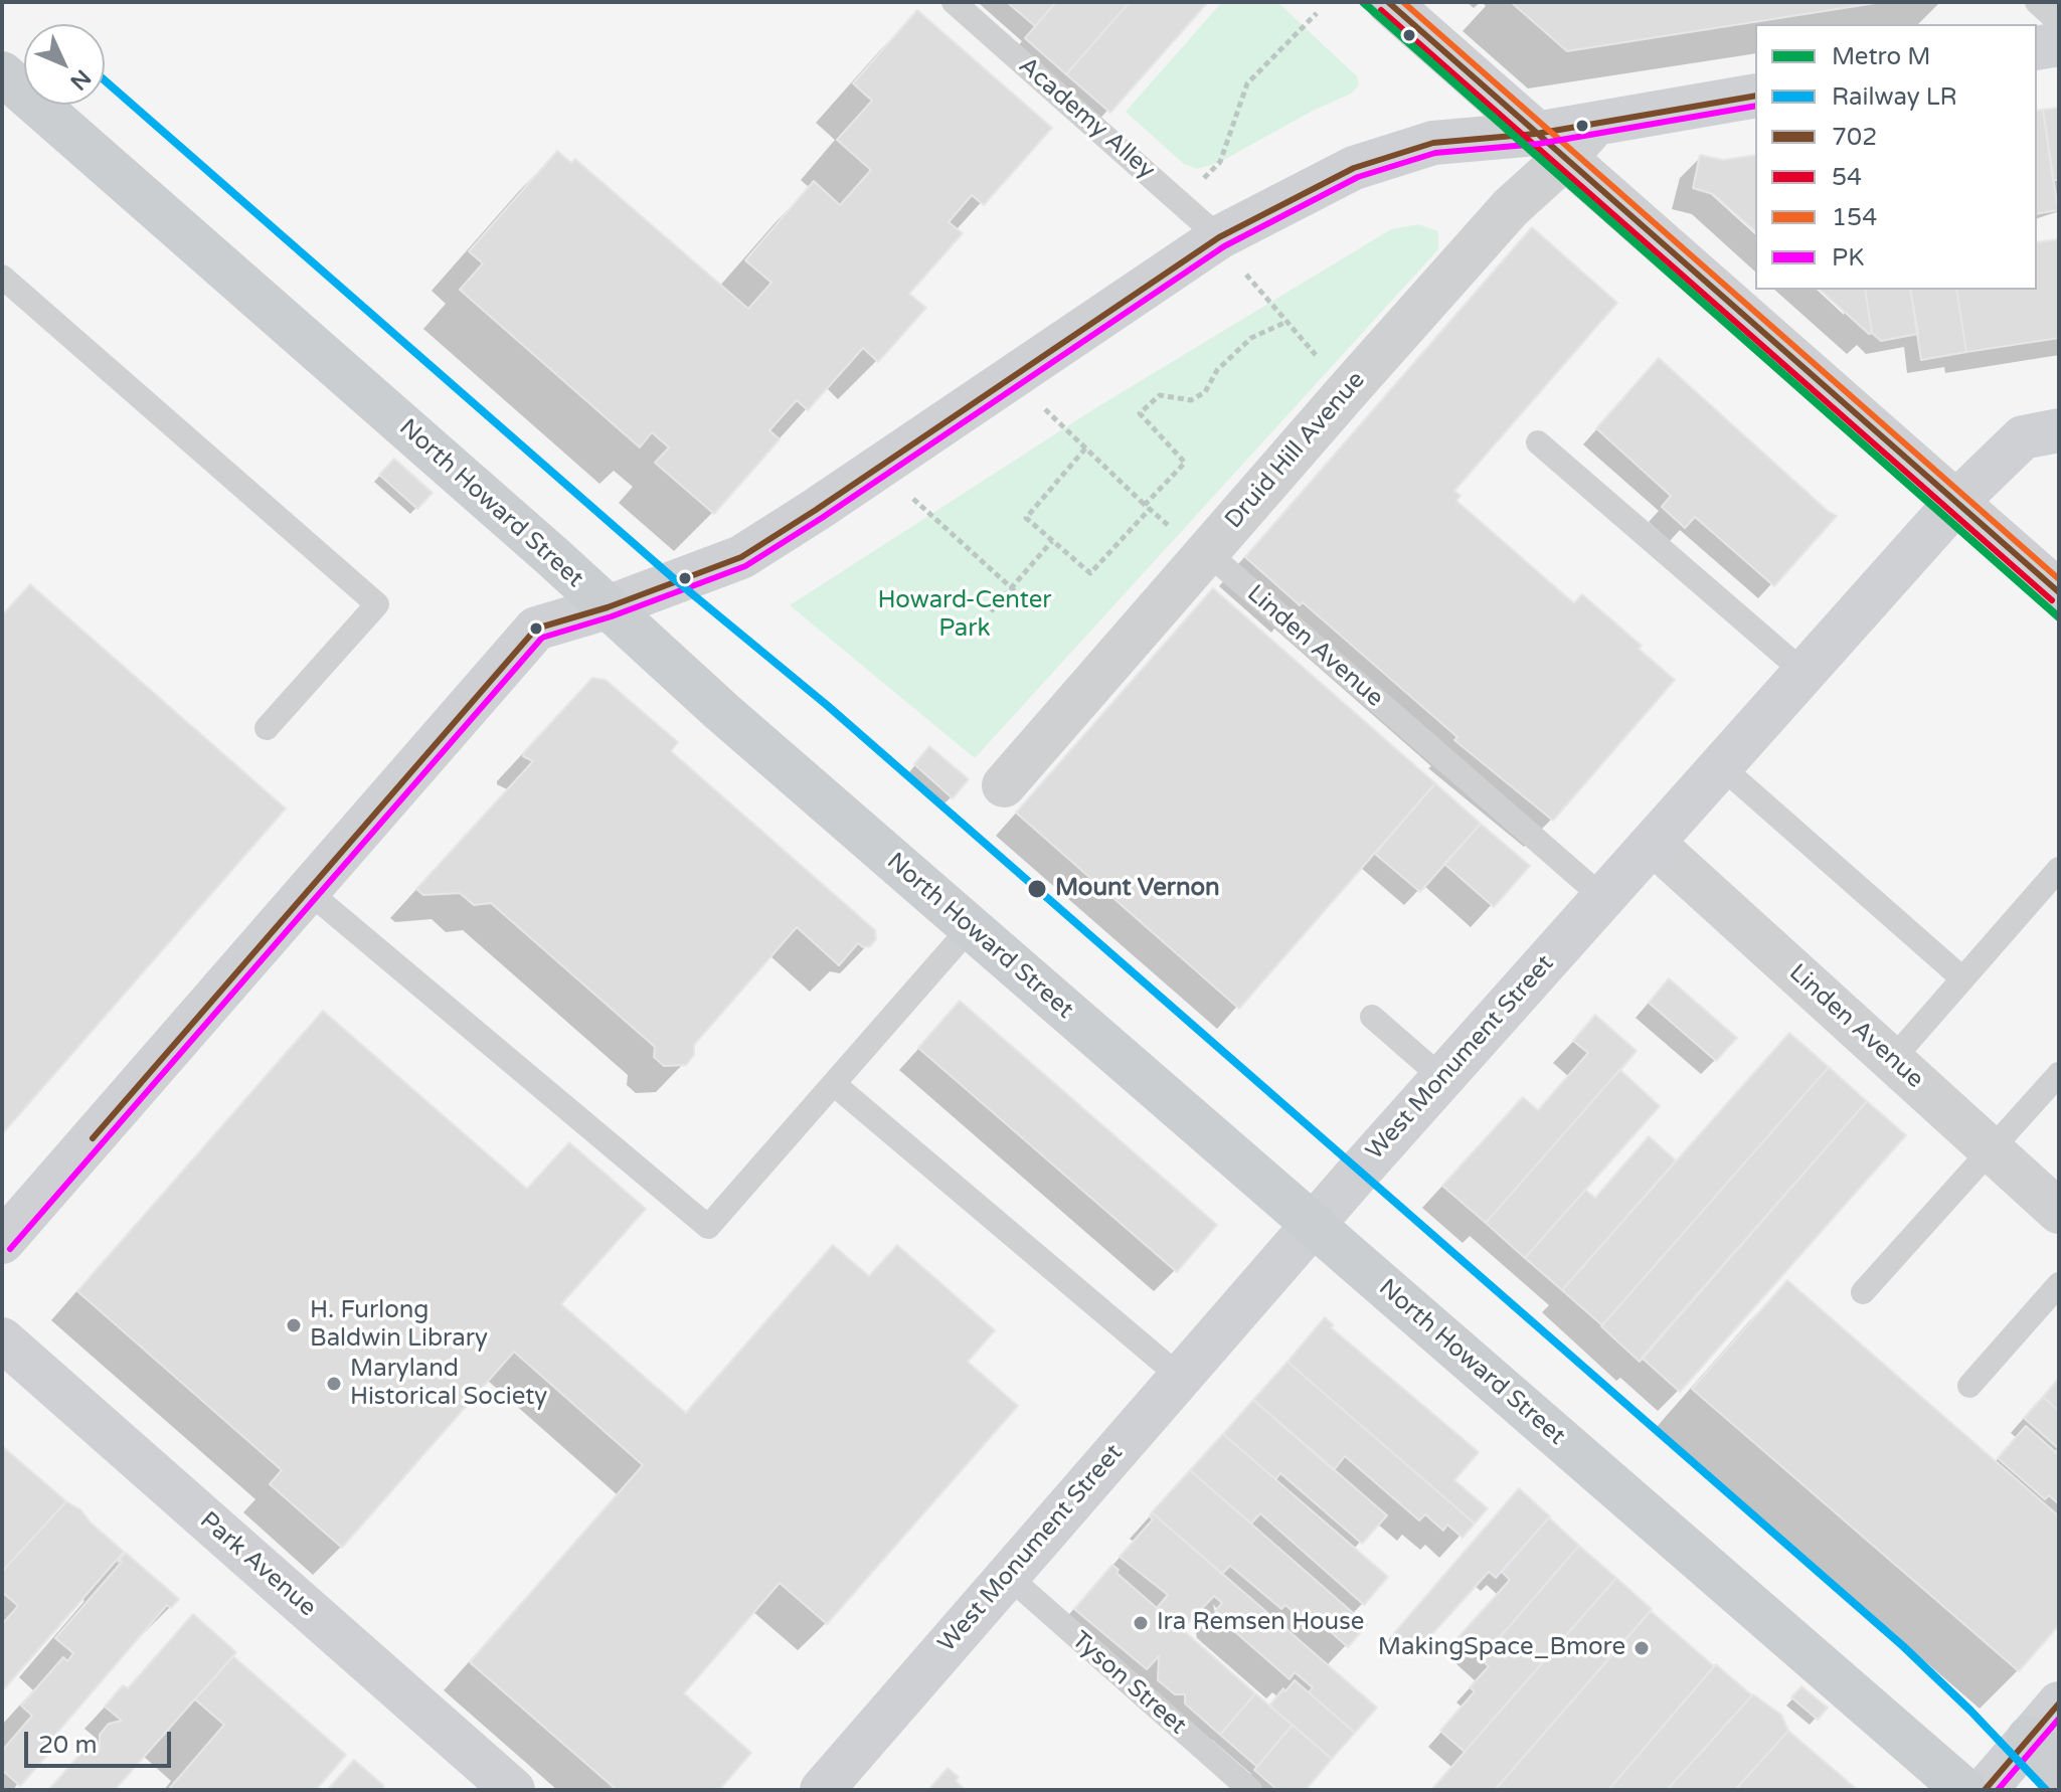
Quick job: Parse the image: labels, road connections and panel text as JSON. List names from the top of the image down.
{
  "streets": {
    "main road": ["North Howard Street"],
    "street": [
      "Druid Hill Avenue",
      "Linden Avenue",
      "West Monument Street",
      "Park Avenue"
    ],
    "lane": ["Academy Alley", "Tyson Street"]
  },
  "crossings": [
    ["Druid Hill Avenue", "Linden Avenue"],
    ["North Howard Street", "West Monument Street"],
    ["Linden Avenue", "West Monument Street"],
    ["West Monument Street", "Tyson Street"]
  ],
  "parks": ["Howard-Center Park"],
  "places": [
    "Mount Vernon",
    "H. Furlong Baldwin Library",
    "Maryland Historical Society",
    "Ira Remsen House",
    "MakingSpace_Bmore"
  ],
  "lines": [
    "metro line M",
    "transit line 702",
    "transit line 154",
    "transit line 54",
    "rail line LR",
    "transit line PK"
  ],
  "legend": [
    "Metro M",
    "Railway LR",
    "702",
    "54",
    "154",
    "PK"
  ],
  "scale_bar": "20 m",
  "north": "bottom right"
}
